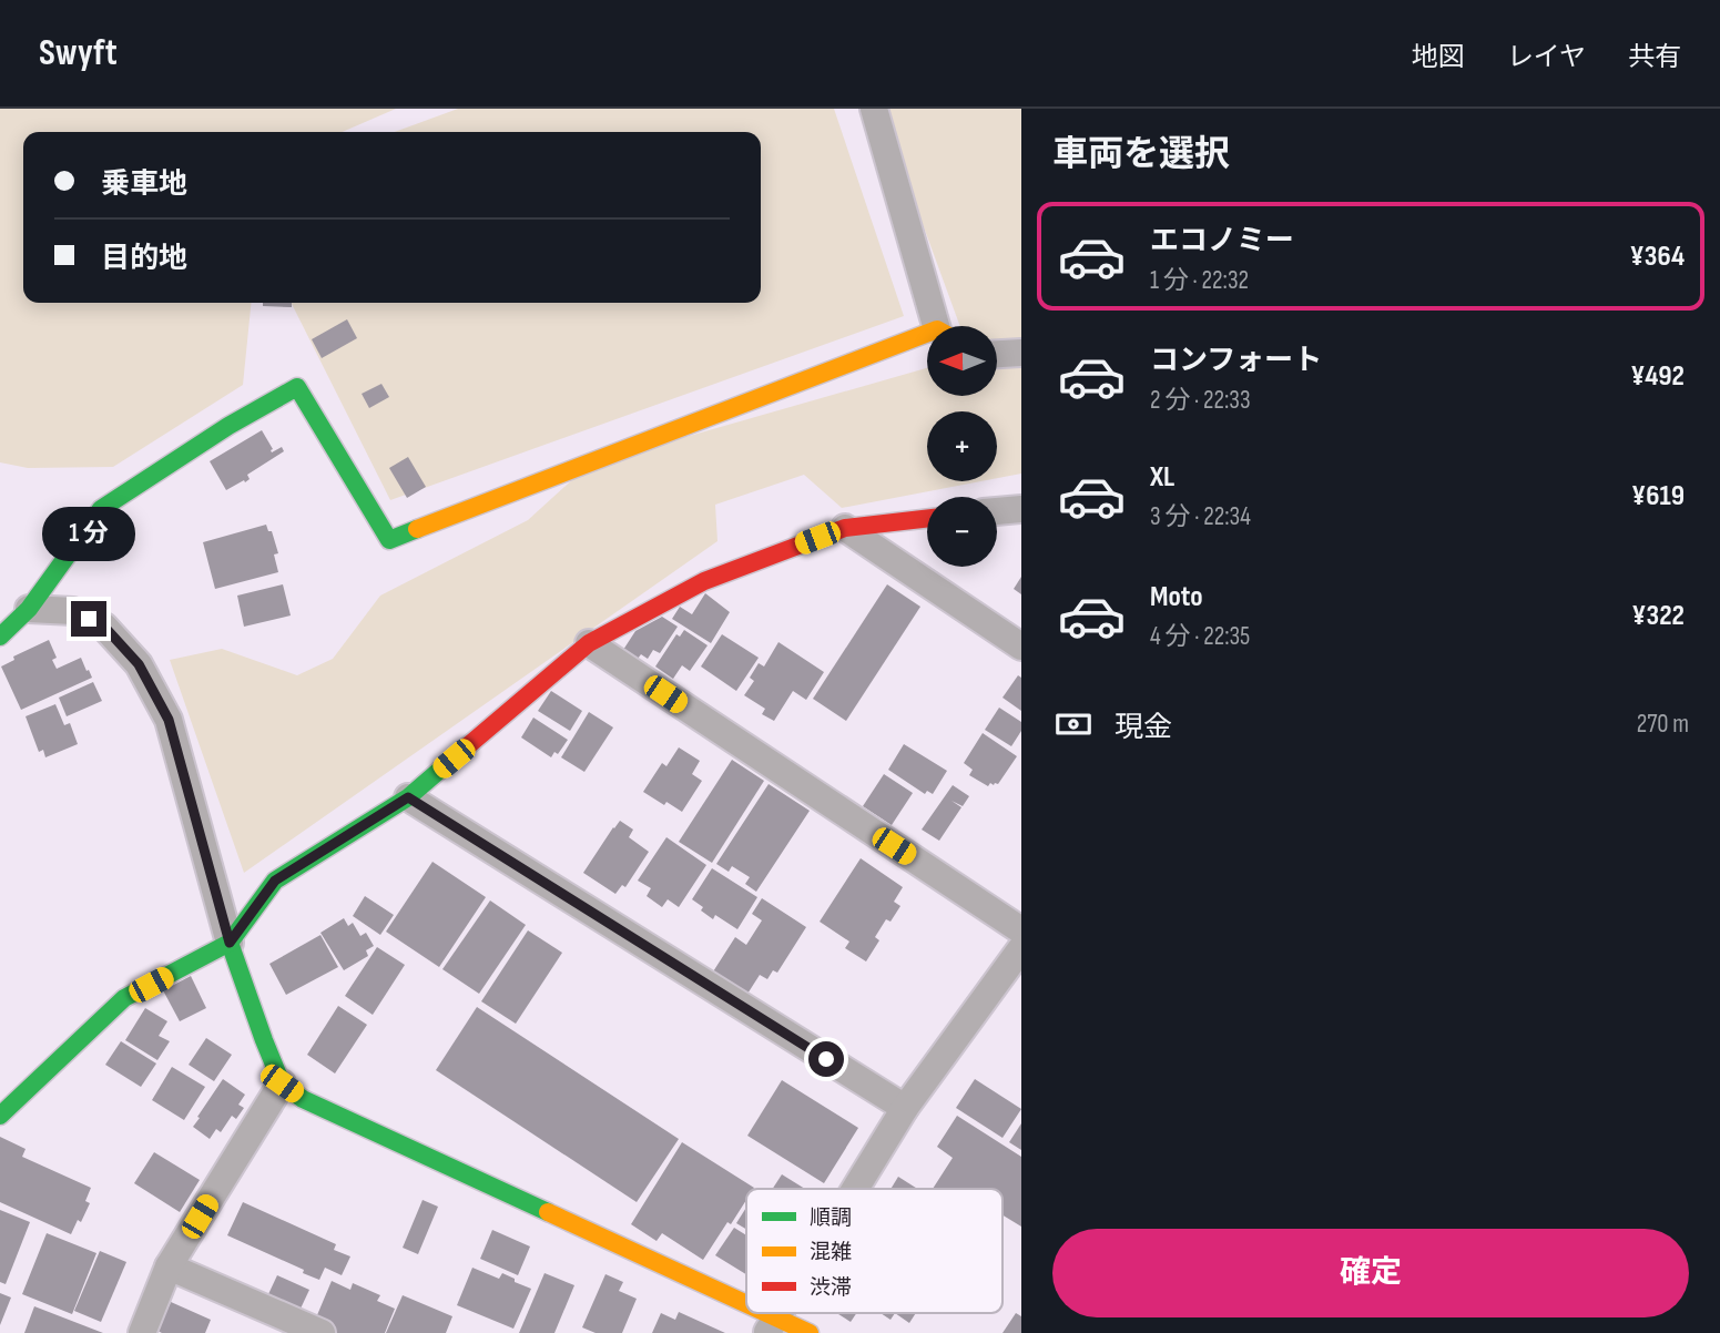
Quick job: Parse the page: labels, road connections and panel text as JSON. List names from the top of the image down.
{
  "legend": ["順調", "混雑", "渋滞"],
  "north": "left",
  "page": {
    "header": "Swyft",
    "nav": ["地図", "レイヤ", "共有"],
    "heading": "車両を選択",
    "banner": ["乗車地", "目的地"],
    "list": [
      {
        "name": "エコノミー",
        "note": "1 分 · 22:32",
        "value": "¥364"
      },
      {
        "name": "コンフォート",
        "note": "2 分 · 22:33",
        "value": "¥492"
      },
      {
        "name": "XL",
        "note": "3 分 · 22:34",
        "value": "¥619"
      },
      {
        "name": "Moto",
        "note": "4 分 · 22:35",
        "value": "¥322"
      }
    ],
    "map_buttons": ["+", "−"],
    "bubble": "1 分",
    "pay": ["現金", "270 m"],
    "buttons": "確定"
  }
}
